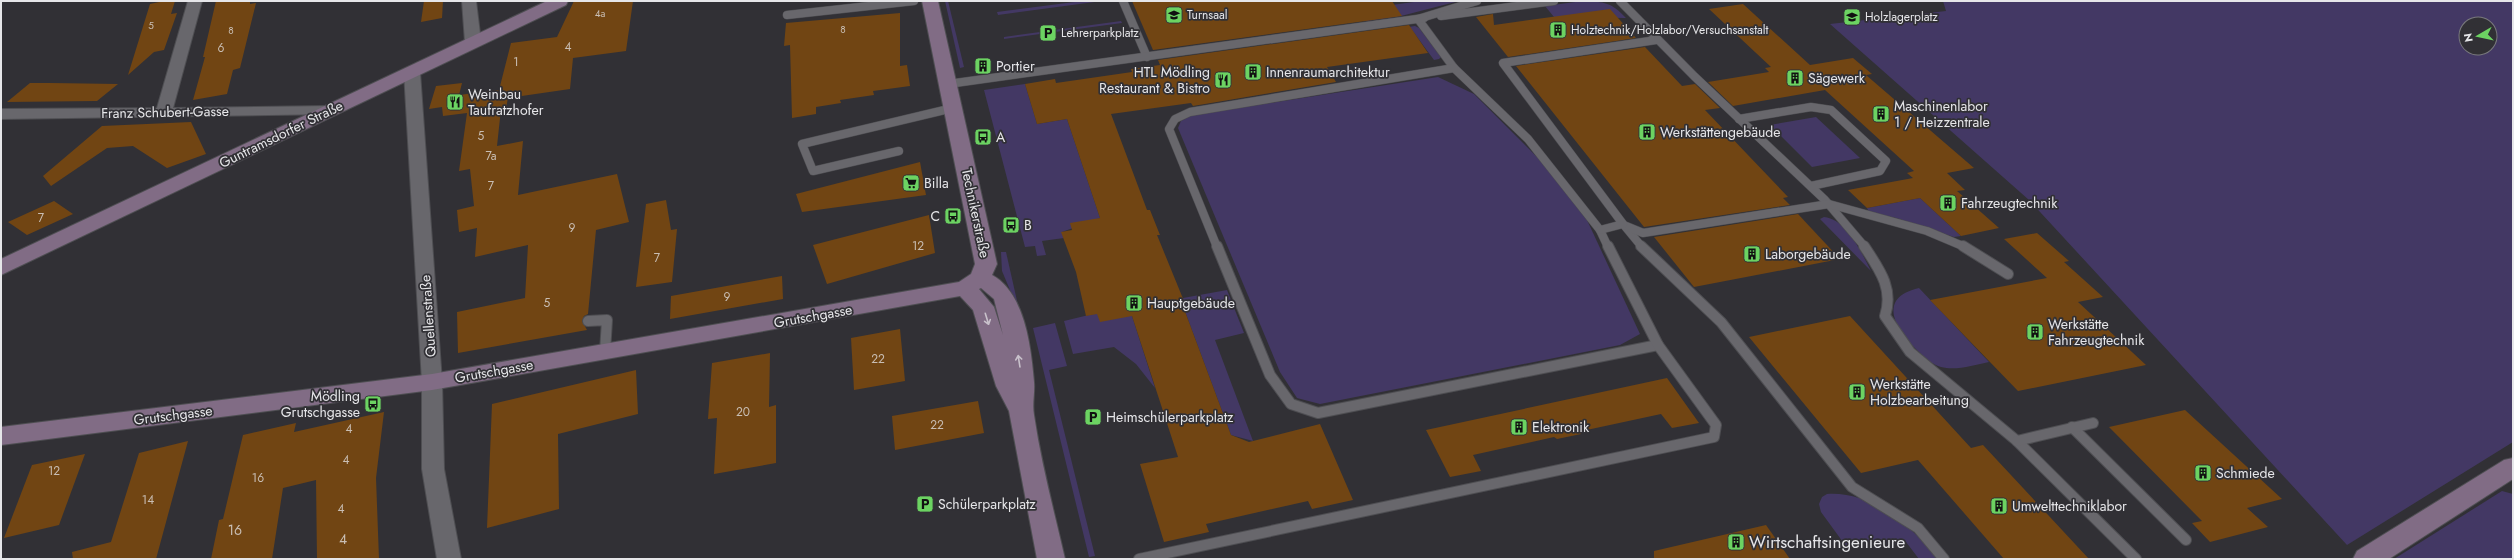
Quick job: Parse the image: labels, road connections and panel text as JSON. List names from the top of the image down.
{
  "streets": {
    "main road": ["Guntramsdorfer Straße", "Technikerstraße", "Grutschgasse"],
    "street": ["Franz Schubert-Gasse", "Quellenstraße"]
  },
  "crossings": [
    ["Franz Schubert-Gasse", "Guntramsdorfer Straße"],
    ["Guntramsdorfer Straße", "Quellenstraße"],
    ["Technikerstraße", "Grutschgasse"],
    ["Quellenstraße", "Grutschgasse"]
  ],
  "places": {
    "school or university": ["Turnsaal", "Holzlagerplatz"],
    "building": [
      "Holztechnik/Holzlabor/Versuchsanstalt",
      "Portier",
      "Innenraumarchitektur",
      "Sägewerk",
      "Maschinenlabor 1 / Heizzentrale",
      "Werkstättengebäude",
      "Fahrzeugtechnik",
      "Laborgebäude",
      "Hauptgebäude",
      "Werkstätte Fahrzeugtechnik",
      "Werkstätte Holzbearbeitung",
      "Elektronik",
      "Schmiede",
      "Umwelttechniklabor",
      "Wirtschaftsingenieure"
    ],
    "parking": ["Lehrerparkplatz", "Heimschülerparkplatz", "Schülerparkplatz"],
    "restaurant": ["HTL Mödling Restaurant & Bistro", "Weinbau Taufratzhofer"],
    "bus stop": [
      "A",
      "C",
      "B",
      "Mödling Grutschgasse"
    ],
    "supermarket": ["Billa"]
  },
  "house_numbers": [
    "4a",
    "5",
    "8",
    "8",
    "4",
    "6",
    "1",
    "5",
    "7a",
    "7",
    "7",
    "9",
    "12",
    "7",
    "9",
    "5",
    "22",
    "20",
    "22",
    "4",
    "4",
    "12",
    "16",
    "14",
    "4",
    "16",
    "4"
  ],
  "north": "left"
}
